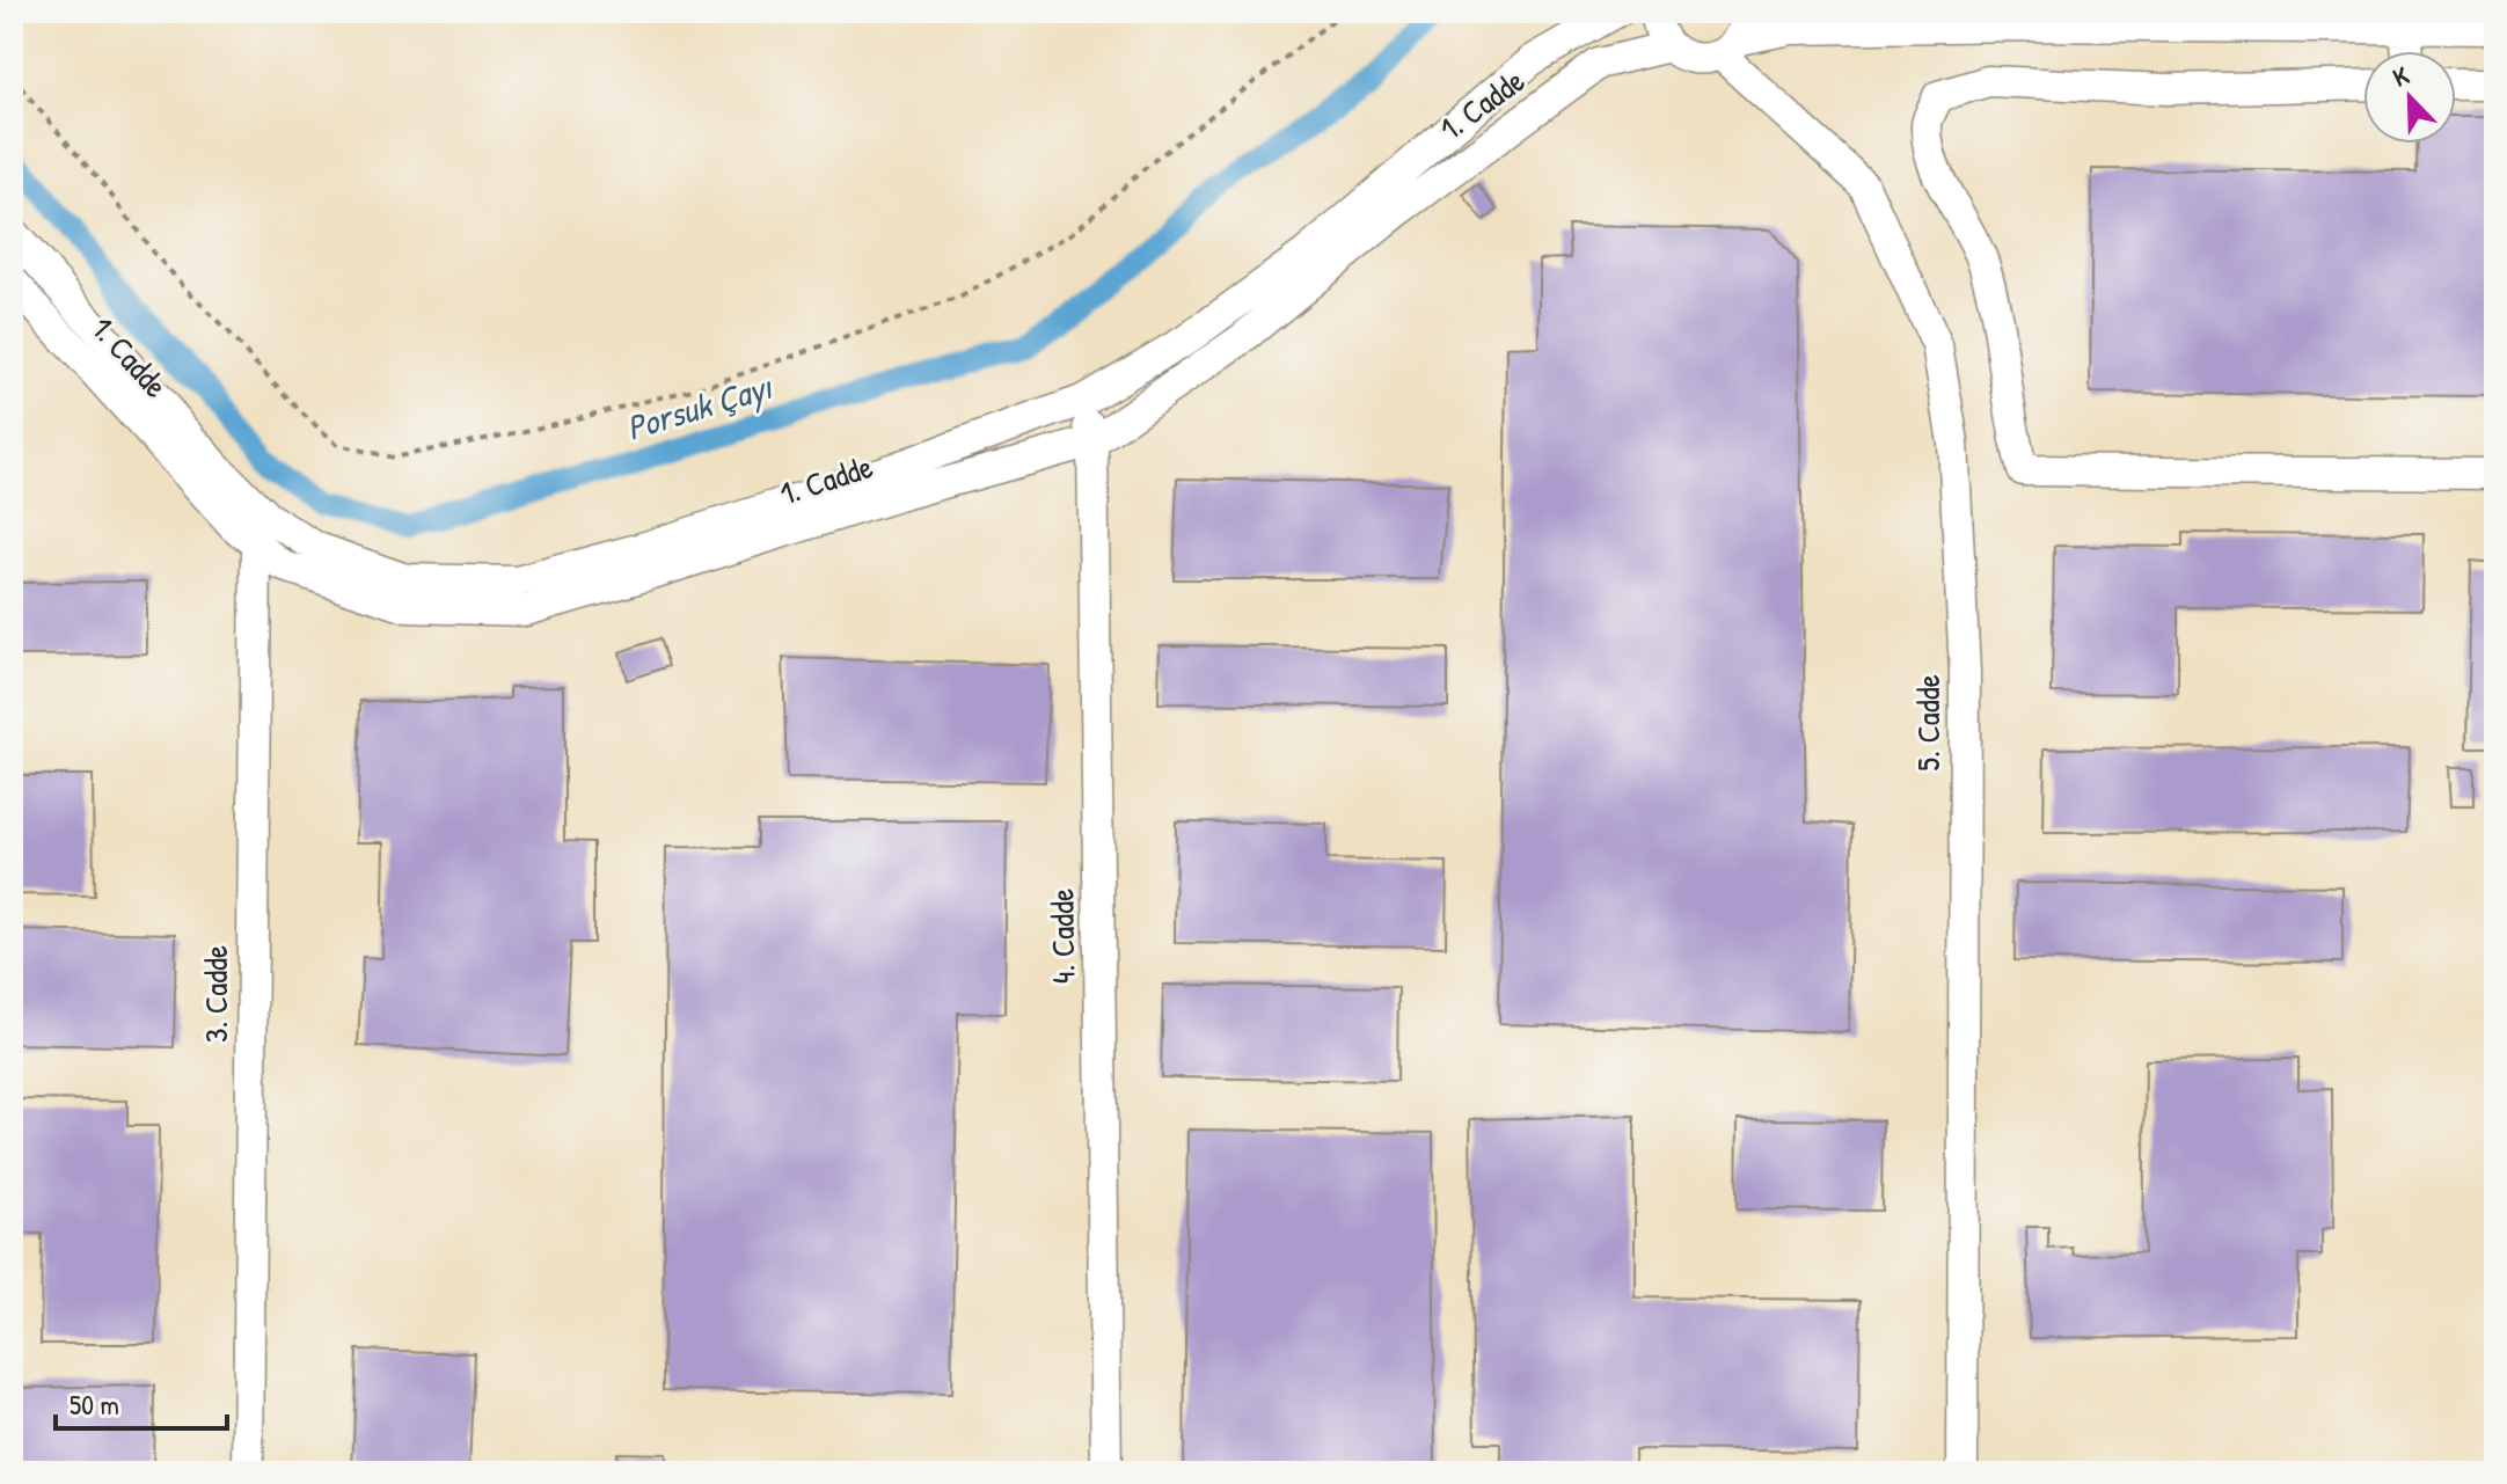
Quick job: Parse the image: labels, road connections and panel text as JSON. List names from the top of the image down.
{
  "streets": {
    "street": [
      "1. Cadde",
      "5. Cadde",
      "4. Cadde",
      "3. Cadde"
    ]
  },
  "crossings": [
    ["1. Cadde", "4. Cadde"],
    ["1. Cadde", "3. Cadde"]
  ],
  "water": ["Porsuk Çayı"],
  "scale_bar": "50 m",
  "north": "top left"
}
